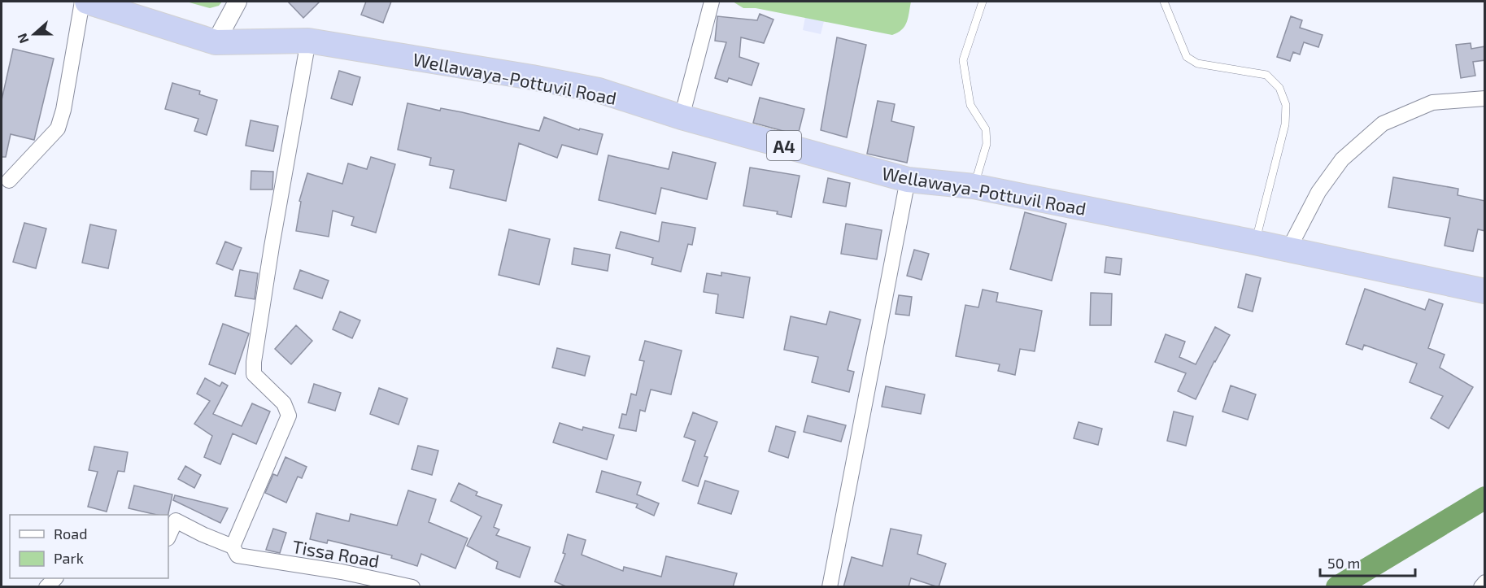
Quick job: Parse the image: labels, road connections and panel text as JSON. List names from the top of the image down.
{
  "streets": {
    "highway": ["Wellawaya-Pottuvil Road", "A4"],
    "street": ["Tissa Road"]
  },
  "legend": ["Road", "Park"],
  "scale_bar": "50 m",
  "north": "left"
}
